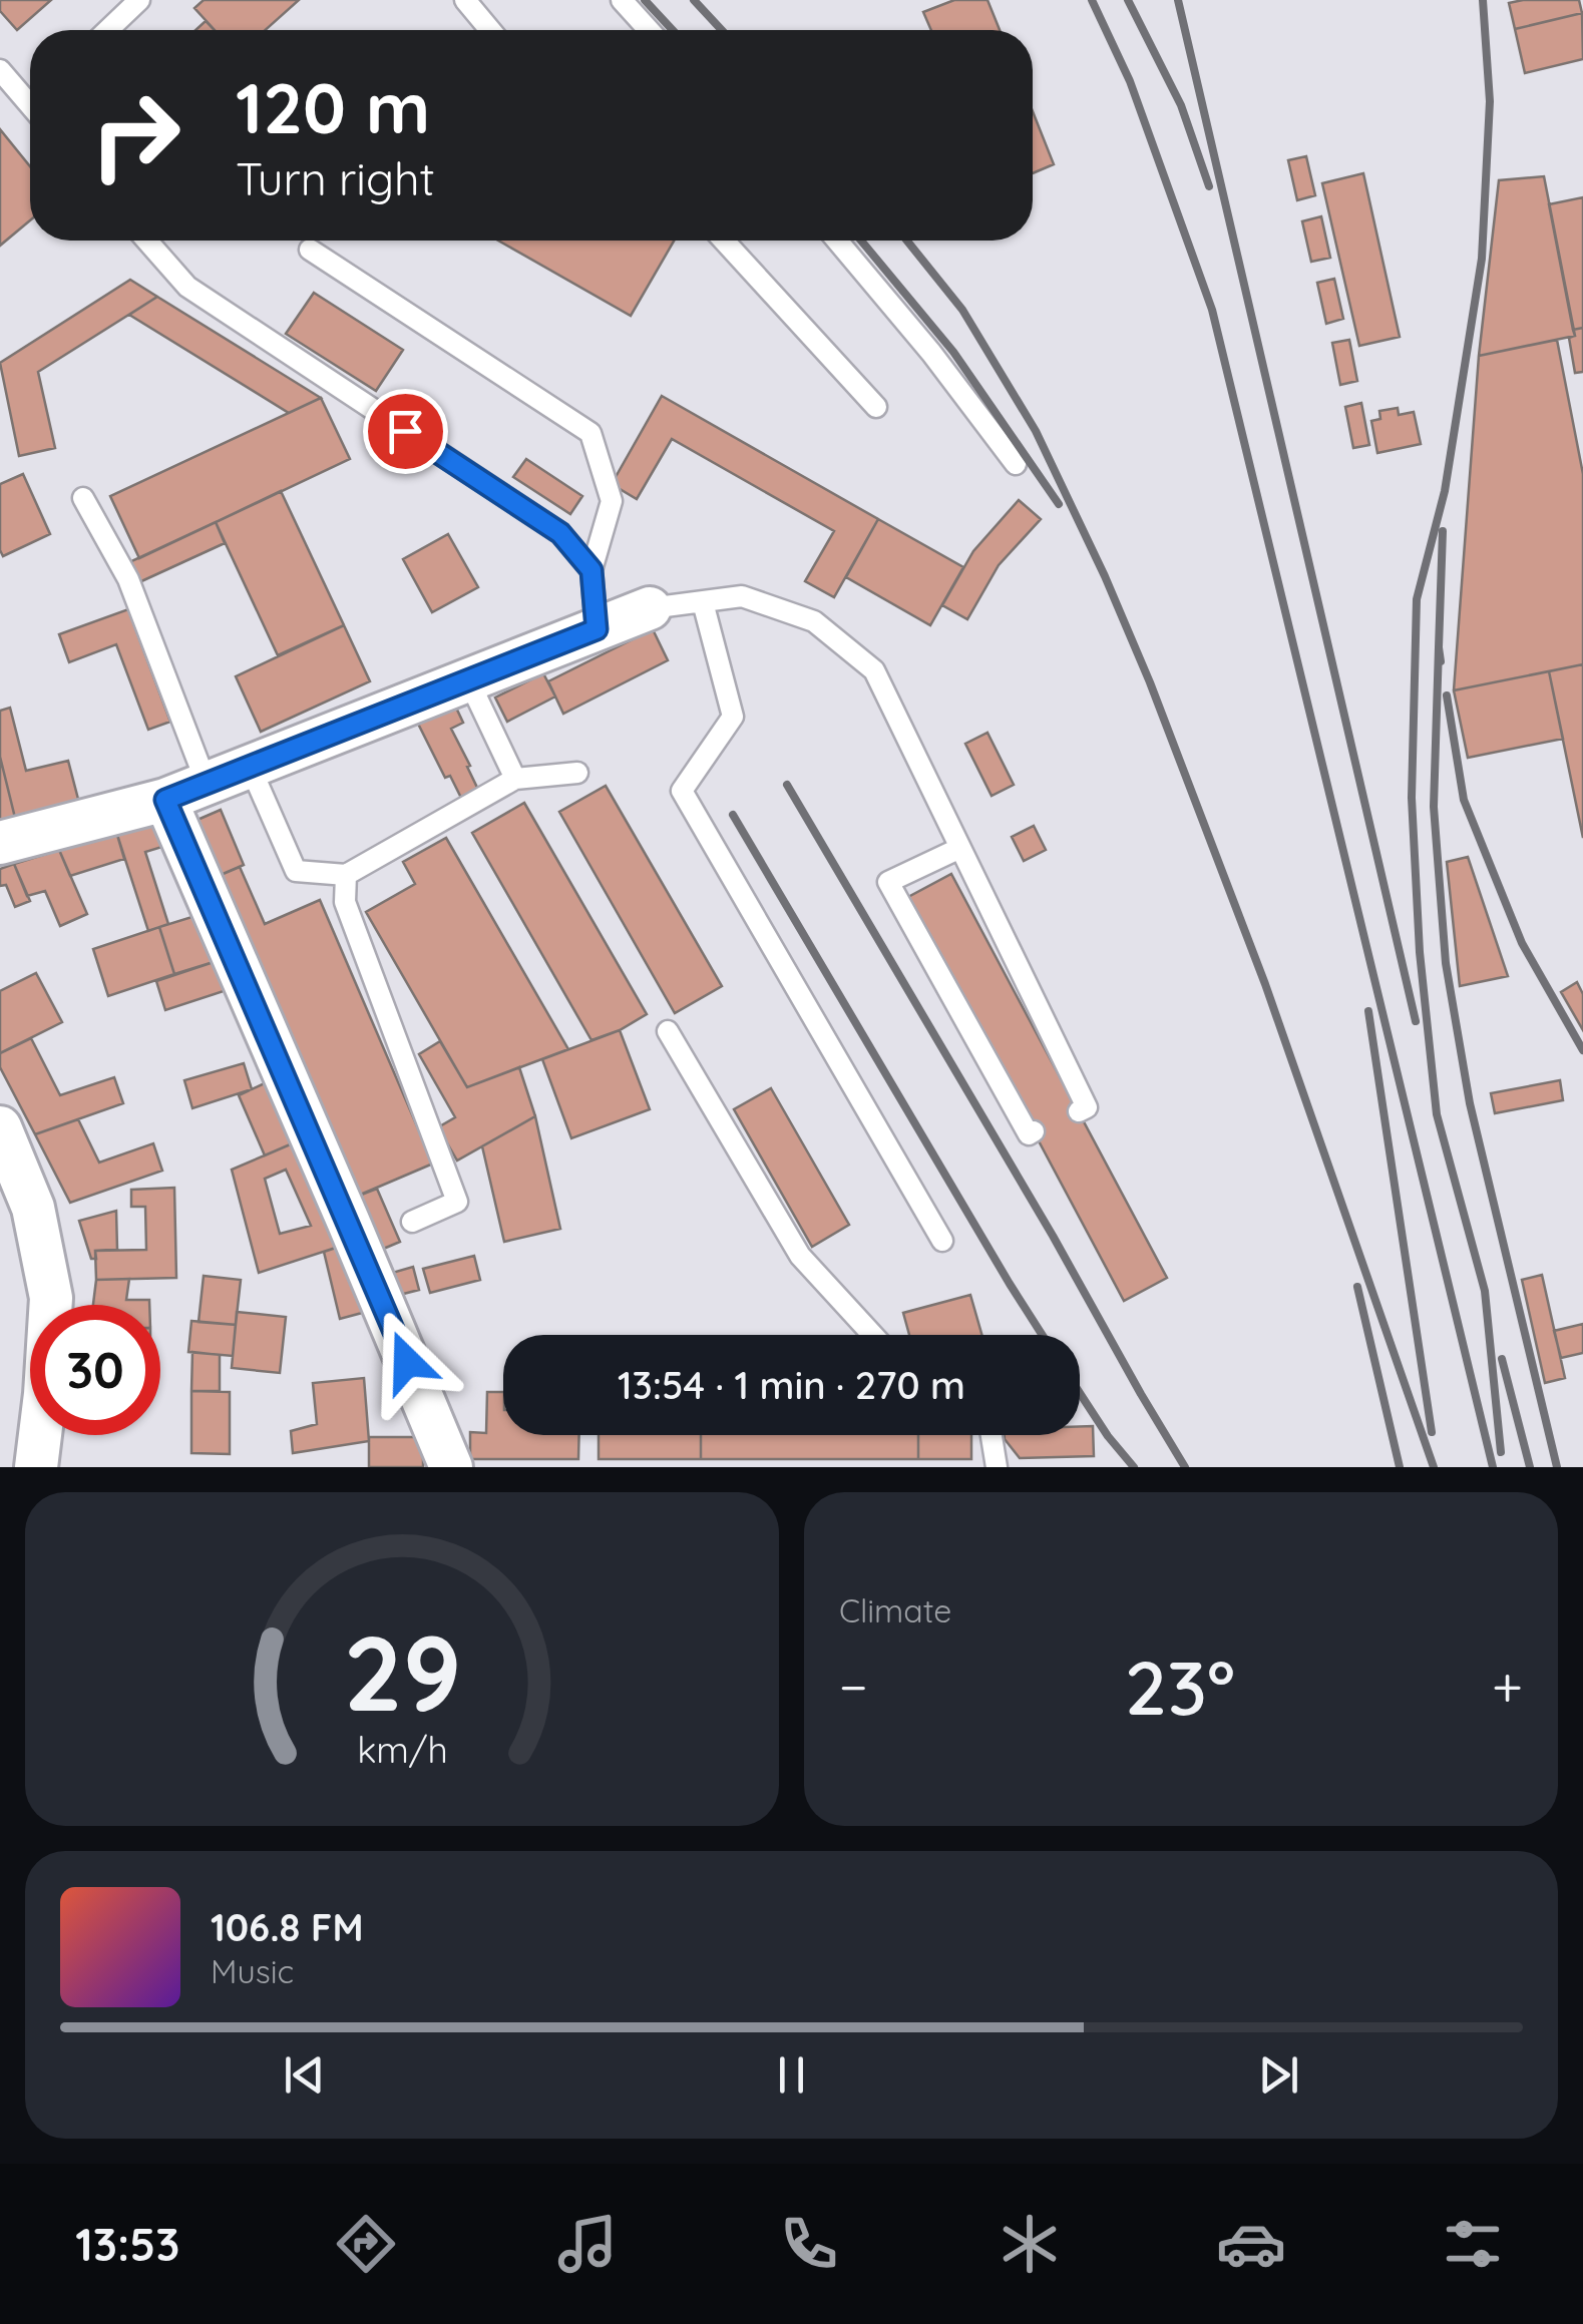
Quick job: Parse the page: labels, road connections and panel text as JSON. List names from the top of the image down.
{
  "page": {
    "turn": ["120 m", "Turn right"],
    "limit": "30",
    "trip": "13:54 · 1 min · 270 m",
    "tile": "Climate",
    "heat": ["−", "23°", "+"],
    "song": ["106.8 FM", "Music"],
    "tabs": "13:53",
    "gauge": ["29", "km/h"]
  }
}
